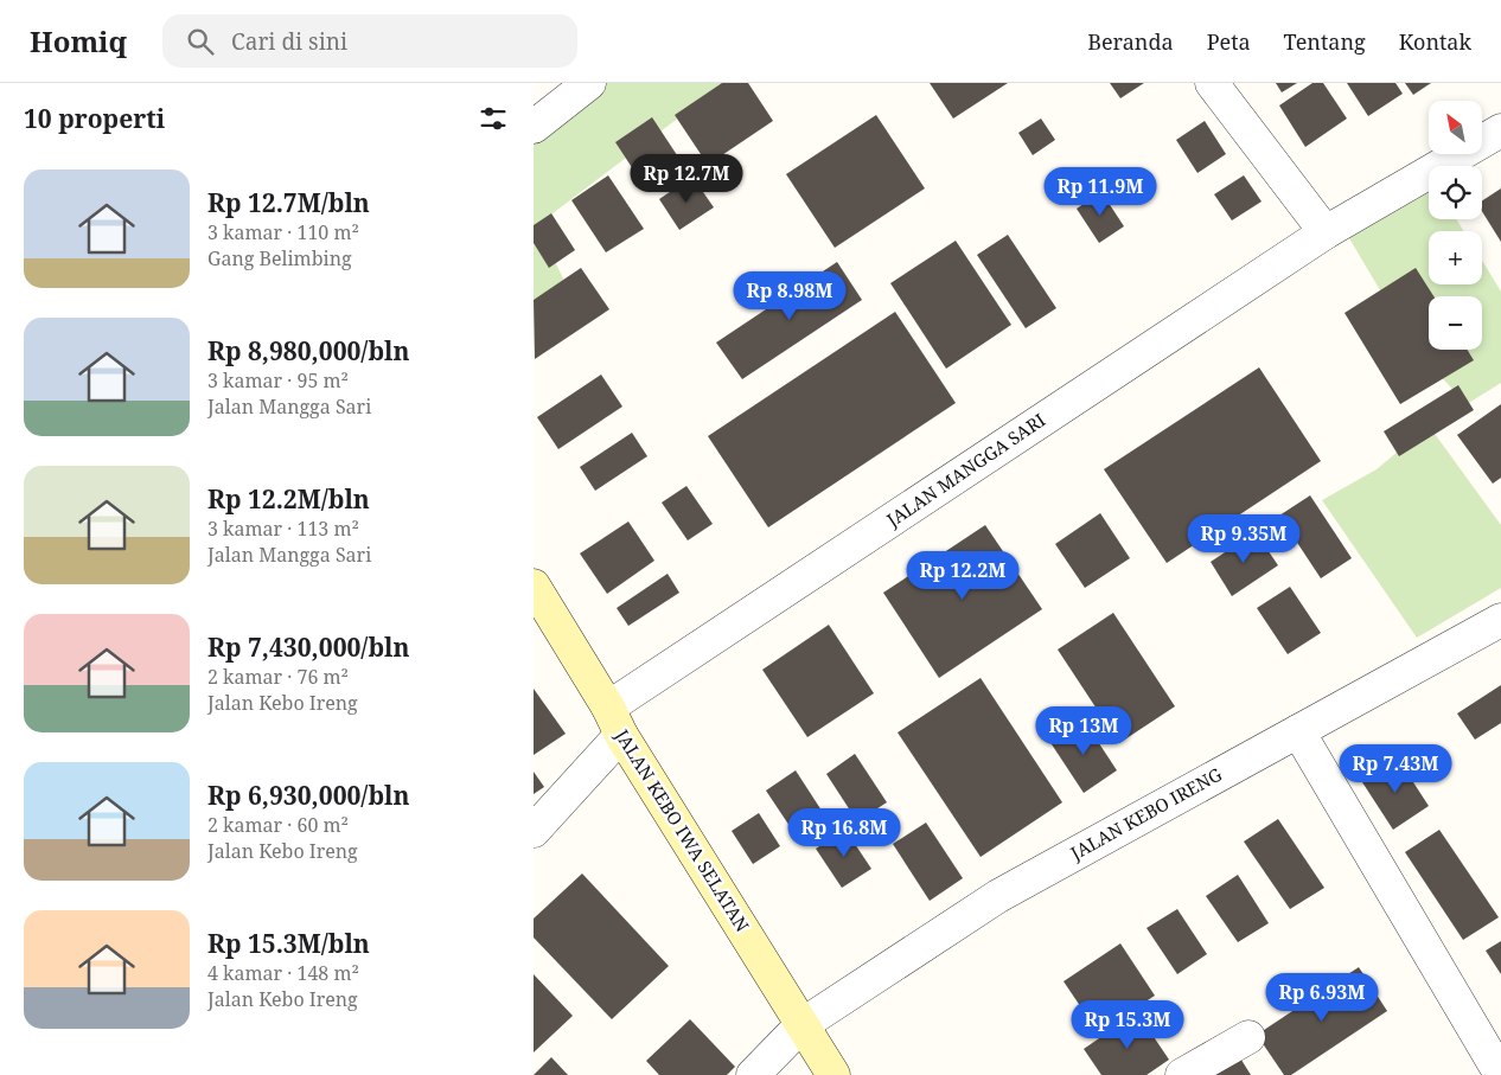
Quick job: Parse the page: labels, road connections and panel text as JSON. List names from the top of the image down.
{
  "streets": {
    "street": ["JALAN MANGGA SARI", "JALAN KEBO IRENG", "JALAN KEBO IWA SELATAN"]
  },
  "crossings": [
    ["JALAN MANGGA SARI", "JALAN KEBO IWA SELATAN"],
    ["JALAN KEBO IRENG", "JALAN KEBO IWA SELATAN"]
  ],
  "north": "top left",
  "page": {
    "header": "Homiq",
    "search": "Cari di sini",
    "nav": [
      "Beranda",
      "Peta",
      "Tentang",
      "Kontak"
    ],
    "heading": "10 properti",
    "map_buttons": ["+", "−"],
    "list": [
      {
        "name": "Rp 12.7M/bln",
        "note": "3 kamar · 110 m² · Gang Belimbing"
      },
      {
        "name": "Rp 8,980,000/bln",
        "note": "3 kamar · 95 m² · Jalan Mangga Sari"
      },
      {
        "name": "Rp 12.2M/bln",
        "note": "3 kamar · 113 m² · Jalan Mangga Sari"
      },
      {
        "name": "Rp 7,430,000/bln",
        "note": "2 kamar · 76 m² · Jalan Kebo Ireng"
      },
      {
        "name": "Rp 6,930,000/bln",
        "note": "2 kamar · 60 m² · Jalan Kebo Ireng"
      },
      {
        "name": "Rp 15.3M/bln",
        "note": "4 kamar · 148 m² · Jalan Kebo Ireng"
      }
    ],
    "price": [
      "Rp 12.7M",
      "Rp 11.9M",
      "Rp 8.98M",
      "Rp 9.35M",
      "Rp 12.2M",
      "Rp 13M",
      "Rp 7.43M",
      "Rp 16.8M",
      "Rp 6.93M",
      "Rp 15.3M"
    ]
  }
}
